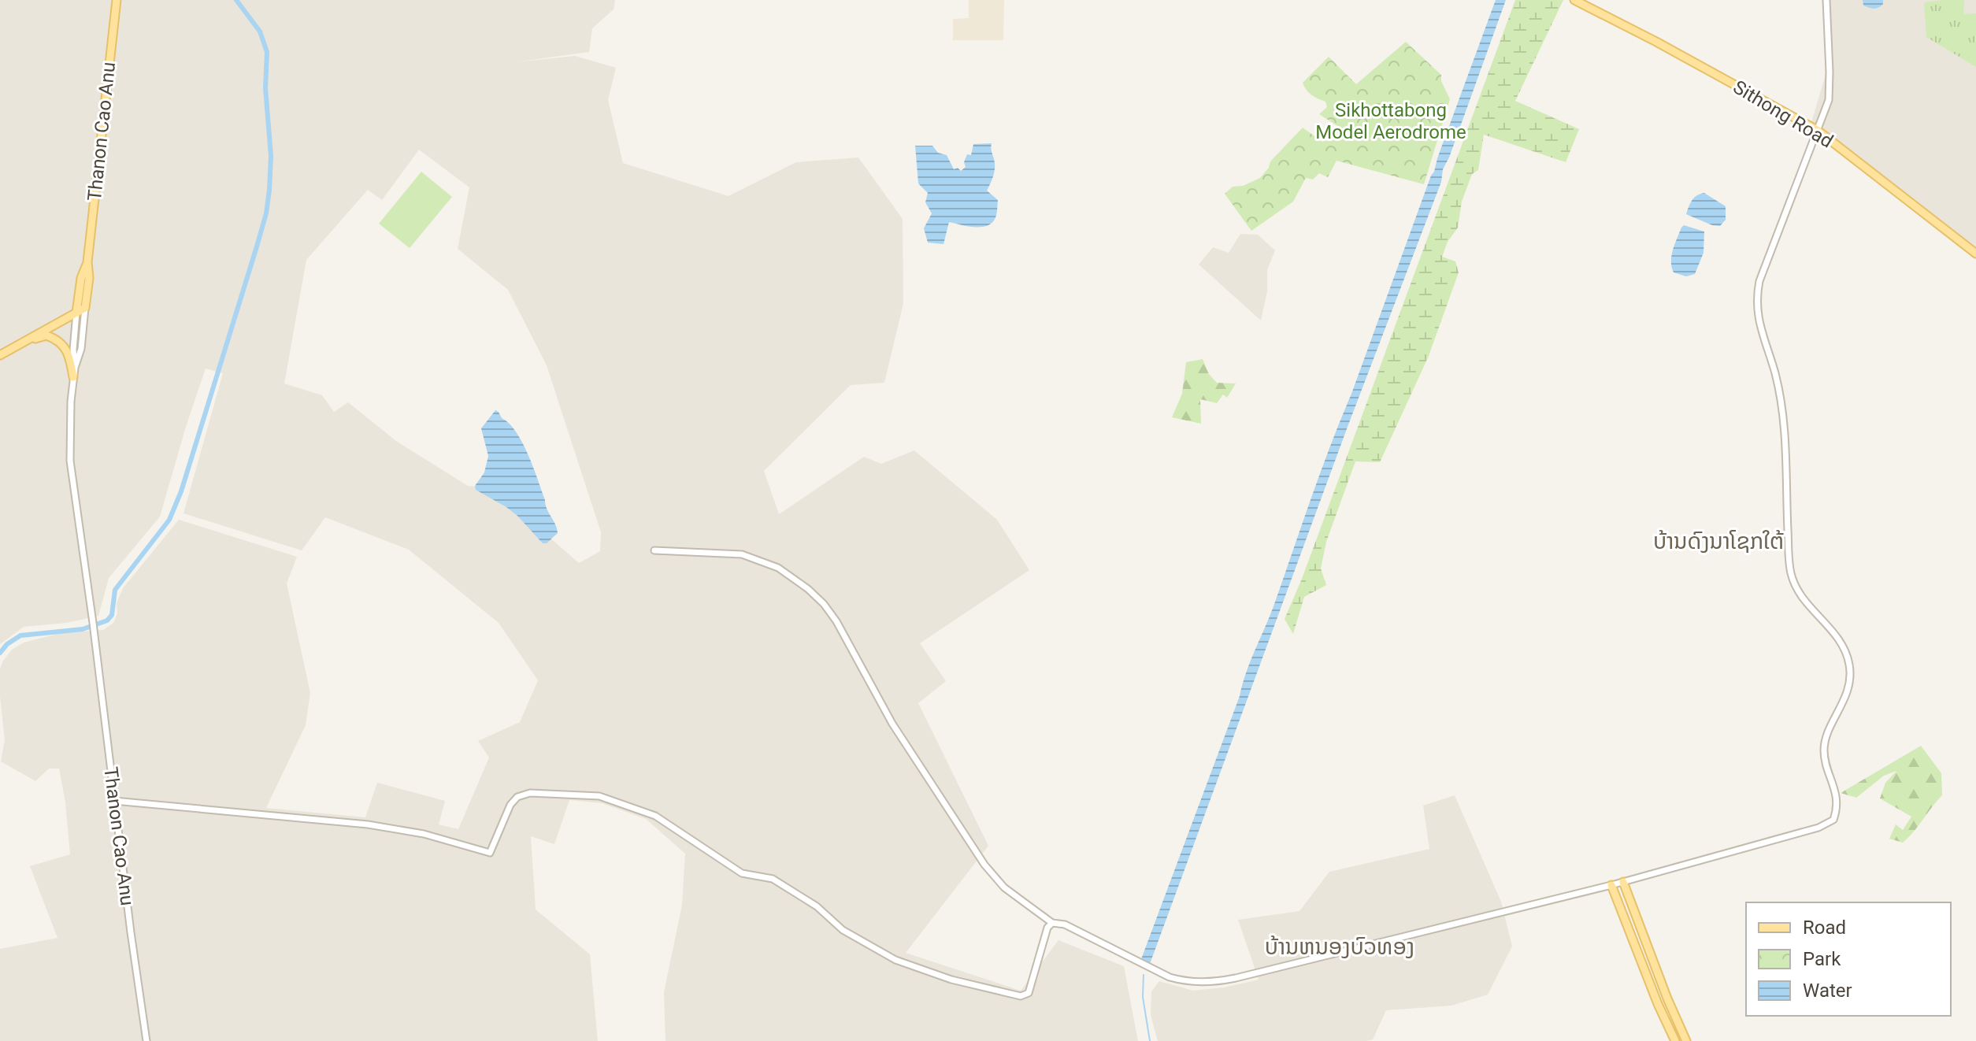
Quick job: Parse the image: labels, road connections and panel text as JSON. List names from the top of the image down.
{
  "streets": {
    "main road": ["Sithong Road", "Thanon Cao Anu"]
  },
  "districts": ["ບ້ານດົງນາໂຊກໃຕ້", "ບ້ານຫນອງບົວທອງ"],
  "parks": ["Sikhottabong Model Aerodrome"],
  "legend": ["Road", "Park", "Water"]
}
